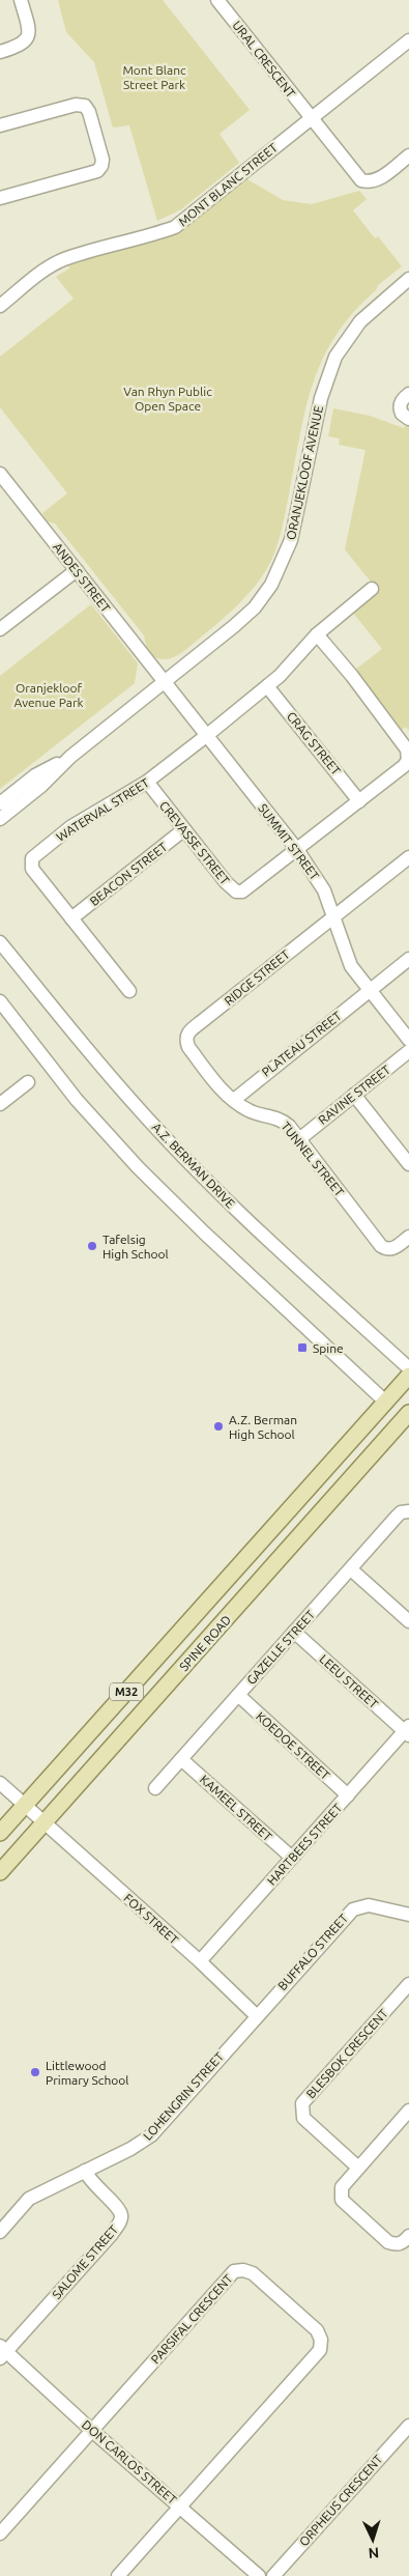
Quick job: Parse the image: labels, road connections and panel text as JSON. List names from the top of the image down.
{
  "streets": {
    "main road": ["SPINE ROAD", "M32"],
    "street": [
      "URAL CRESCENT",
      "MONT BLANC STREET",
      "ORANJEKLOOF AVENUE",
      "ANDES STREET",
      "CRAG STREET",
      "WATERVAL STREET",
      "SUMMIT STREET",
      "CREVASSE STREET",
      "BEACON STREET",
      "RIDGE STREET",
      "PLATEAU STREET",
      "RAVINE STREET",
      "TUNNEL STREET",
      "A.Z. BERMAN DRIVE",
      "GAZELLE STREET",
      "LEEU STREET",
      "KOEDOE STREET",
      "KAMEEL STREET",
      "HARTBEES STREET",
      "FOX STREET",
      "BUFFALO STREET",
      "BLESBOK CRESCENT",
      "LOHENGRIN STREET",
      "SALOME STREET",
      "PARSIFAL CRESCENT",
      "DON CARLOS STREET",
      "ORPHEUS CRESCENT"
    ]
  },
  "crossings": [
    ["URAL CRESCENT", "MONT BLANC STREET"],
    ["ORANJEKLOOF AVENUE", "ANDES STREET"],
    ["ORANJEKLOOF AVENUE", "SUMMIT STREET"],
    ["ANDES STREET", "SUMMIT STREET"],
    ["CRAG STREET", "WATERVAL STREET"],
    ["WATERVAL STREET", "SUMMIT STREET"],
    ["WATERVAL STREET", "CREVASSE STREET"],
    ["WATERVAL STREET", "BEACON STREET"],
    ["SUMMIT STREET", "CREVASSE STREET"],
    ["SUMMIT STREET", "RIDGE STREET"],
    ["SUMMIT STREET", "PLATEAU STREET"],
    ["CREVASSE STREET", "BEACON STREET"],
    ["RIDGE STREET", "TUNNEL STREET"],
    ["PLATEAU STREET", "TUNNEL STREET"],
    ["RAVINE STREET", "TUNNEL STREET"],
    ["SPINE ROAD", "FOX STREET"],
    ["GAZELLE STREET", "LEEU STREET"],
    ["GAZELLE STREET", "KOEDOE STREET"],
    ["GAZELLE STREET", "KAMEEL STREET"],
    ["LEEU STREET", "HARTBEES STREET"],
    ["KOEDOE STREET", "HARTBEES STREET"],
    ["KAMEEL STREET", "HARTBEES STREET"],
    ["HARTBEES STREET", "FOX STREET"],
    ["FOX STREET", "BUFFALO STREET"],
    ["FOX STREET", "LOHENGRIN STREET"],
    ["BUFFALO STREET", "LOHENGRIN STREET"],
    ["LOHENGRIN STREET", "SALOME STREET"],
    ["SALOME STREET", "DON CARLOS STREET"],
    ["PARSIFAL CRESCENT", "DON CARLOS STREET"]
  ],
  "parks": ["Mont Blanc Street Park", "Van Rhyn Public Open Space", "Oranjekloof Avenue Park"],
  "places": {
    "other": ["Tafelsig High School", "A.Z. Berman High School", "Littlewood Primary School"],
    "transit": ["Spine"]
  },
  "north": "bottom"
}
